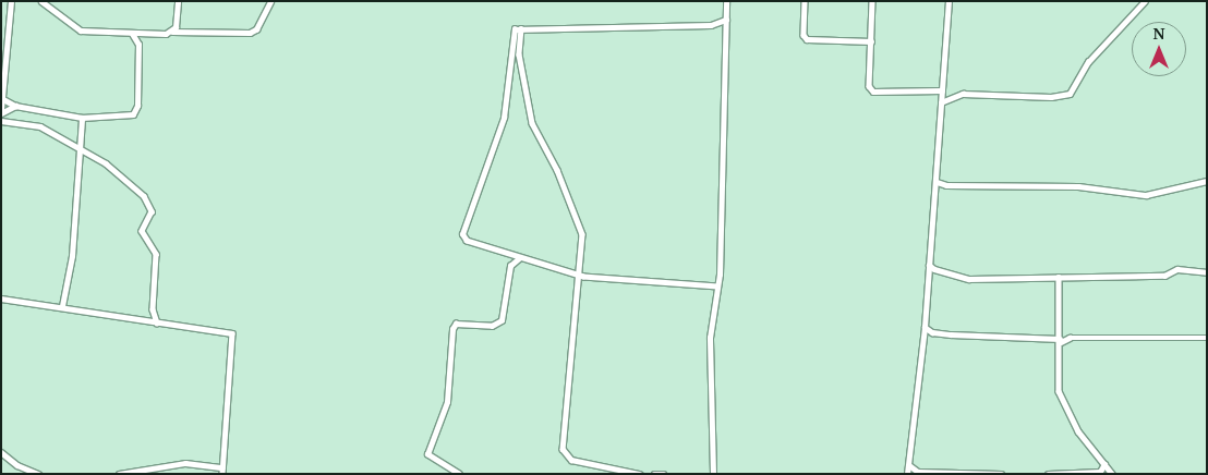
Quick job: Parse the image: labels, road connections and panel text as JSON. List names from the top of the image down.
{
  "north": "top"
}
